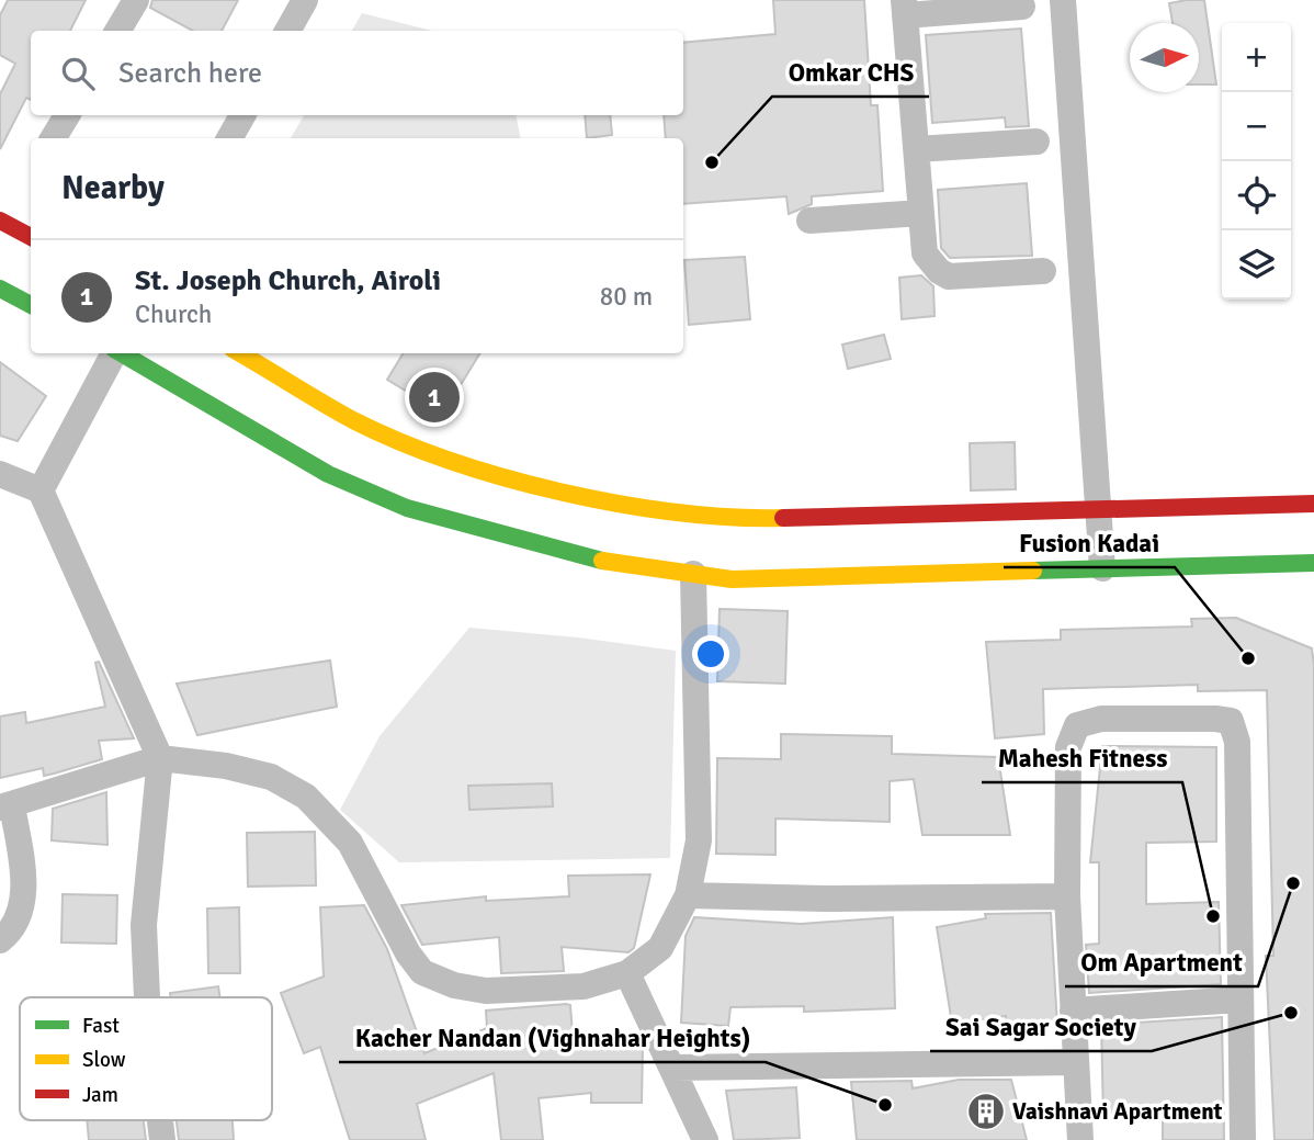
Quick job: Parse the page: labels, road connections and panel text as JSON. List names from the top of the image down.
{
  "places": {
    "other": [
      "Omkar CHS",
      "Fusion Kadai",
      "Om Apartment",
      "Mahesh Fitness",
      "Sai Sagar Society",
      "Kacher Nandan (Vighnahar Heights)"
    ],
    "building": ["Vaishnavi Apartment"]
  },
  "legend": ["Fast", "Slow", "Jam"],
  "north": "right",
  "page": {
    "map_buttons": ["+", "−"],
    "search": "Search here",
    "heading": "Nearby",
    "list": [
      {
        "mark": "1",
        "name": "St. Joseph Church, Airoli",
        "note": "Church",
        "value": "80 m"
      }
    ],
    "pins": "1"
  }
}
